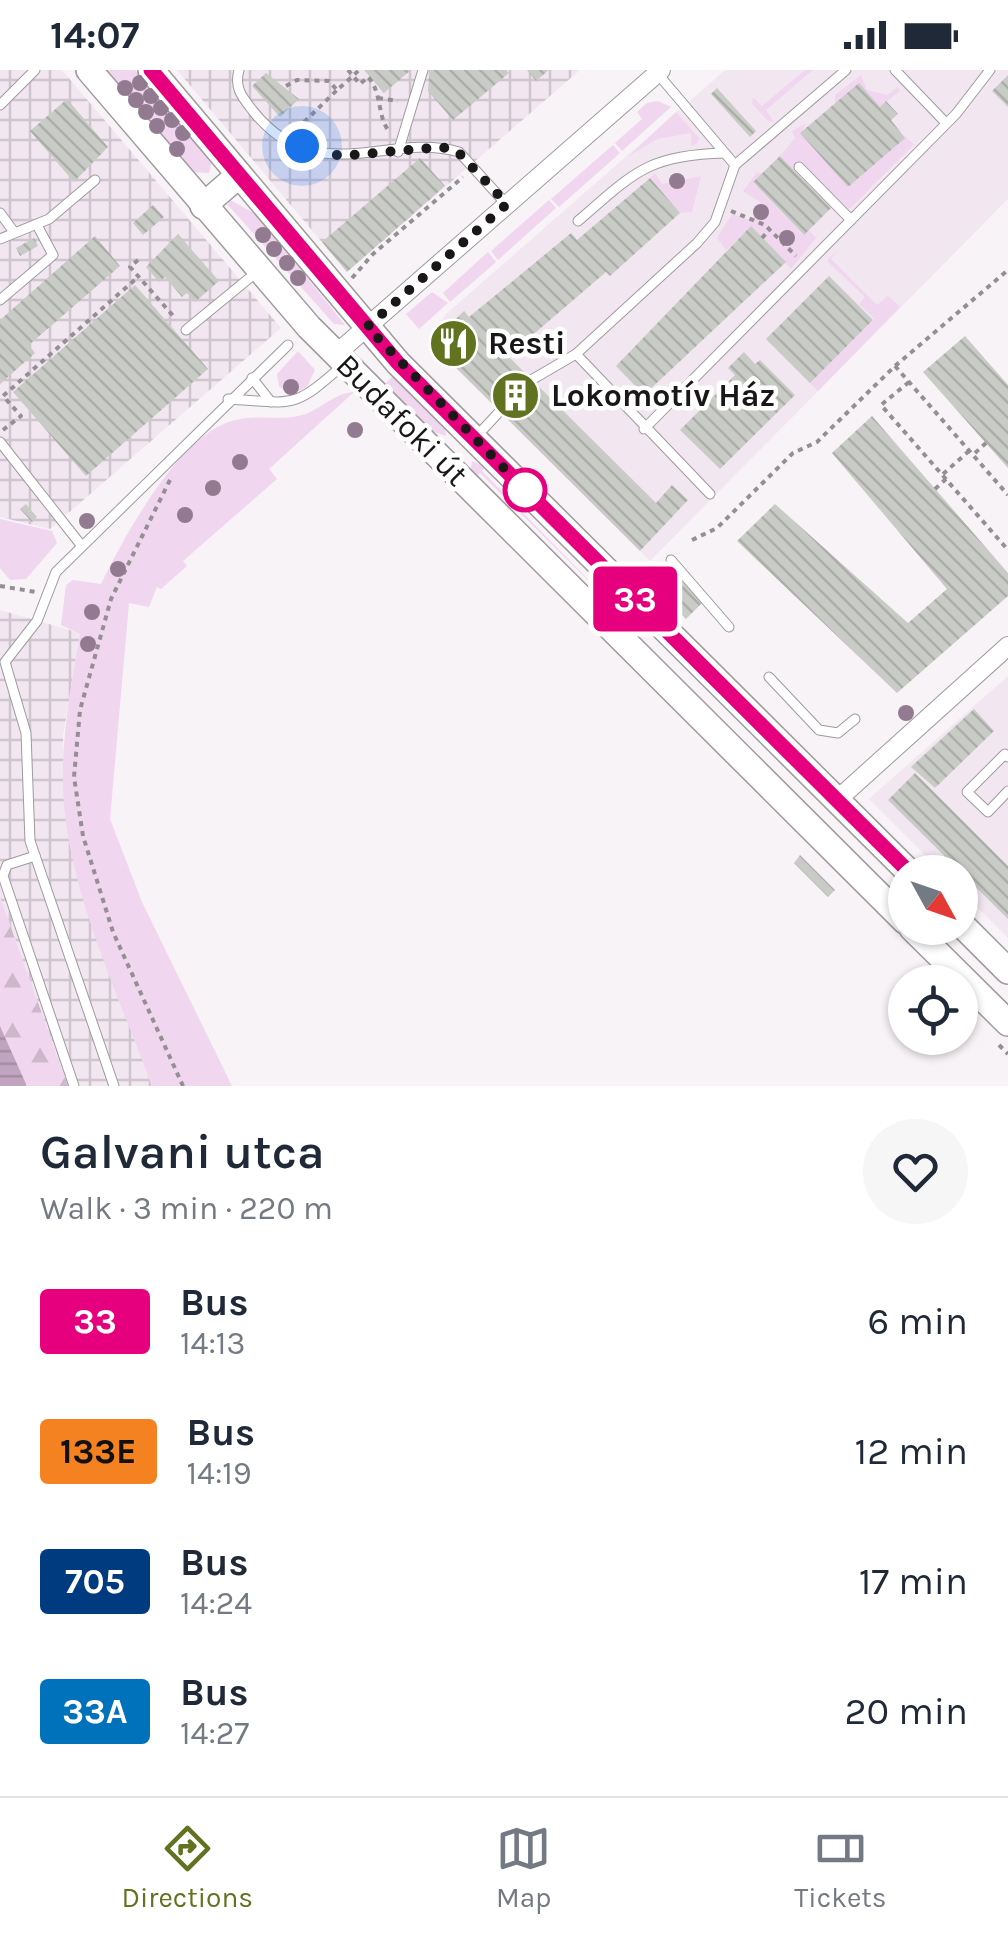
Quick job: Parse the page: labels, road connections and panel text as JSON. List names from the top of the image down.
{
  "streets": {
    "main road": ["Budafoki út"]
  },
  "places": {
    "restaurant": ["Resti"],
    "building": ["Lokomotív Ház"]
  },
  "lines": ["bus line 33"],
  "north": "bottom right",
  "page": {
    "status": "14:07",
    "on_map": "33",
    "heading": ["Galvani utca", "Walk · 3 min · 220 m"],
    "list": [
      {
        "mark": "33",
        "name": "Bus",
        "note": "14:13",
        "value": "6 min"
      },
      {
        "mark": "133E",
        "name": "Bus",
        "note": "14:19",
        "value": "12 min"
      },
      {
        "mark": "705",
        "name": "Bus",
        "note": "14:24",
        "value": "17 min"
      },
      {
        "mark": "33A",
        "name": "Bus",
        "note": "14:27",
        "value": "20 min"
      }
    ],
    "tabs": ["Directions", "Map", "Tickets"]
  }
}
